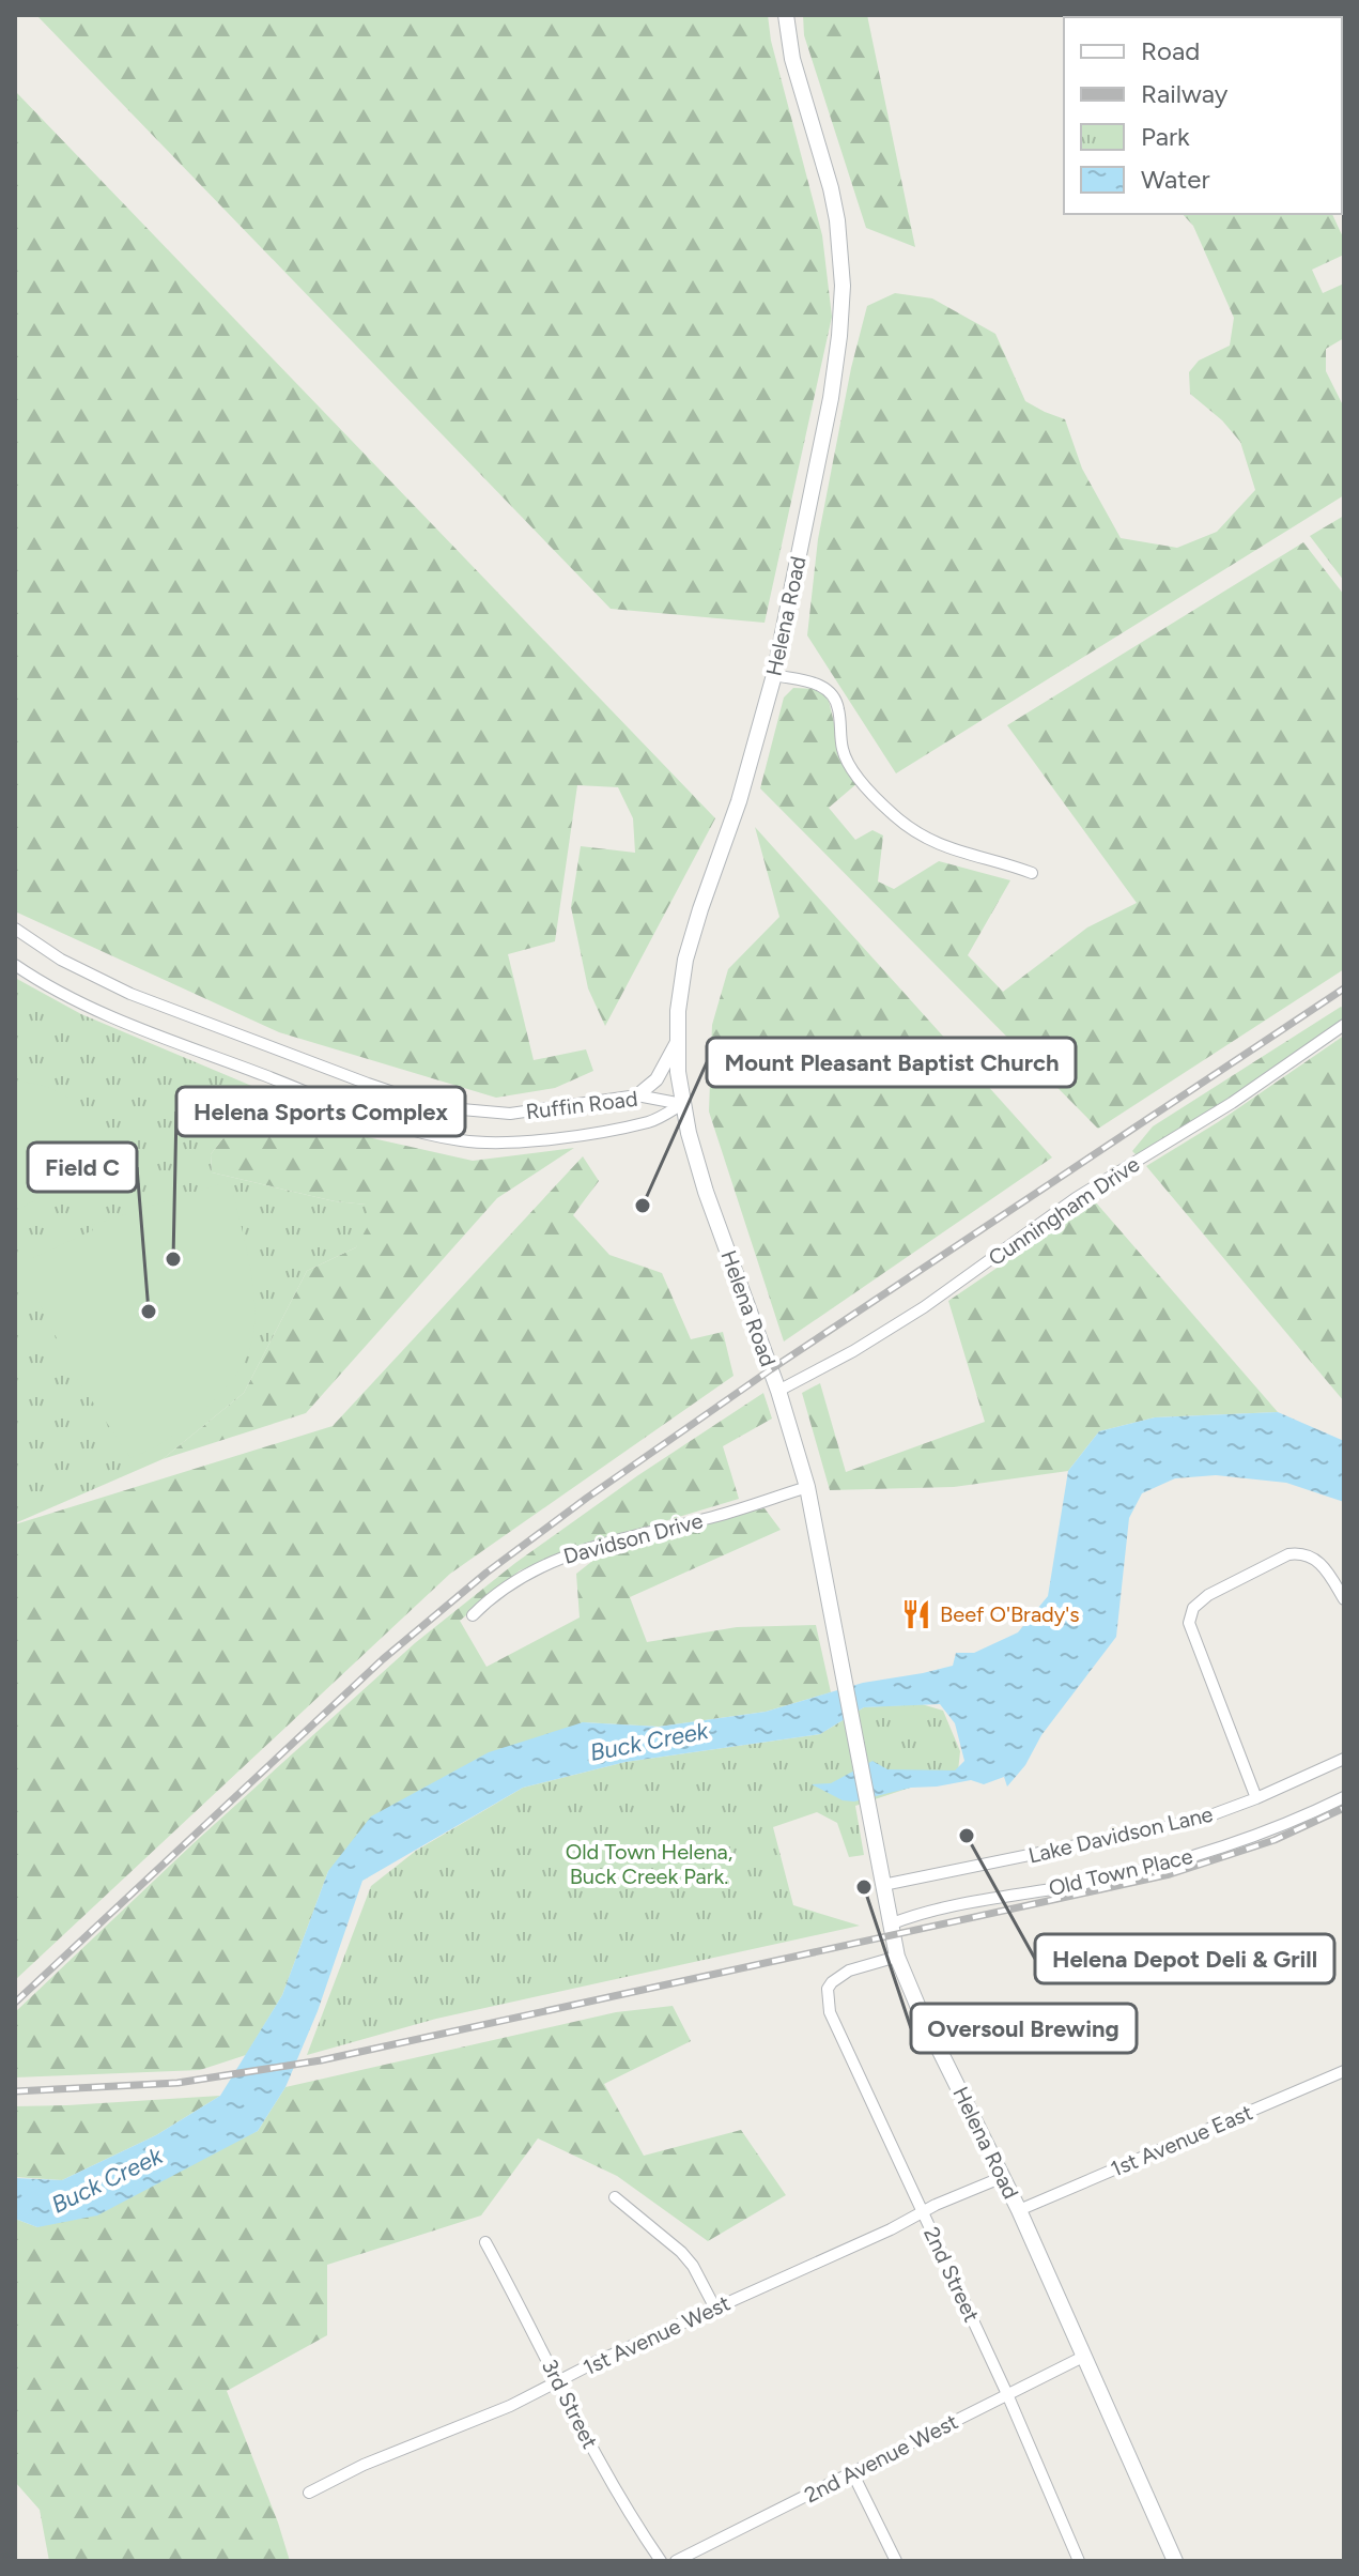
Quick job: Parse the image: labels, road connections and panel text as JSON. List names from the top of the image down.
{
  "streets": {
    "main road": ["Helena Road"],
    "street": [
      "Ruffin Road",
      "Cunningham Drive",
      "Davidson Drive",
      "Lake Davidson Lane",
      "Old Town Place",
      "1st Avenue East",
      "2nd Street",
      "1st Avenue West",
      "3rd Street",
      "2nd Avenue West"
    ]
  },
  "crossings": [
    ["Helena Road", "Ruffin Road"],
    ["Helena Road", "Cunningham Drive"],
    ["Helena Road", "Davidson Drive"],
    ["Helena Road", "Lake Davidson Lane"],
    ["Helena Road", "Old Town Place"],
    ["Helena Road", "1st Avenue East"],
    ["Helena Road", "2nd Street"],
    ["Helena Road", "1st Avenue West"],
    ["Helena Road", "2nd Avenue West"],
    ["2nd Street", "1st Avenue West"],
    ["2nd Street", "2nd Avenue West"],
    ["1st Avenue West", "3rd Street"]
  ],
  "water": ["Buck Creek"],
  "parks": ["Old Town Helena, Buck Creek Park."],
  "places": {
    "other": [
      "Mount Pleasant Baptist Church",
      "Helena Sports Complex",
      "Field C",
      "Helena Depot Deli & Grill",
      "Oversoul Brewing"
    ],
    "restaurant": ["Beef O'Brady's"]
  },
  "legend": [
    "Road",
    "Railway",
    "Park",
    "Water"
  ]
}
